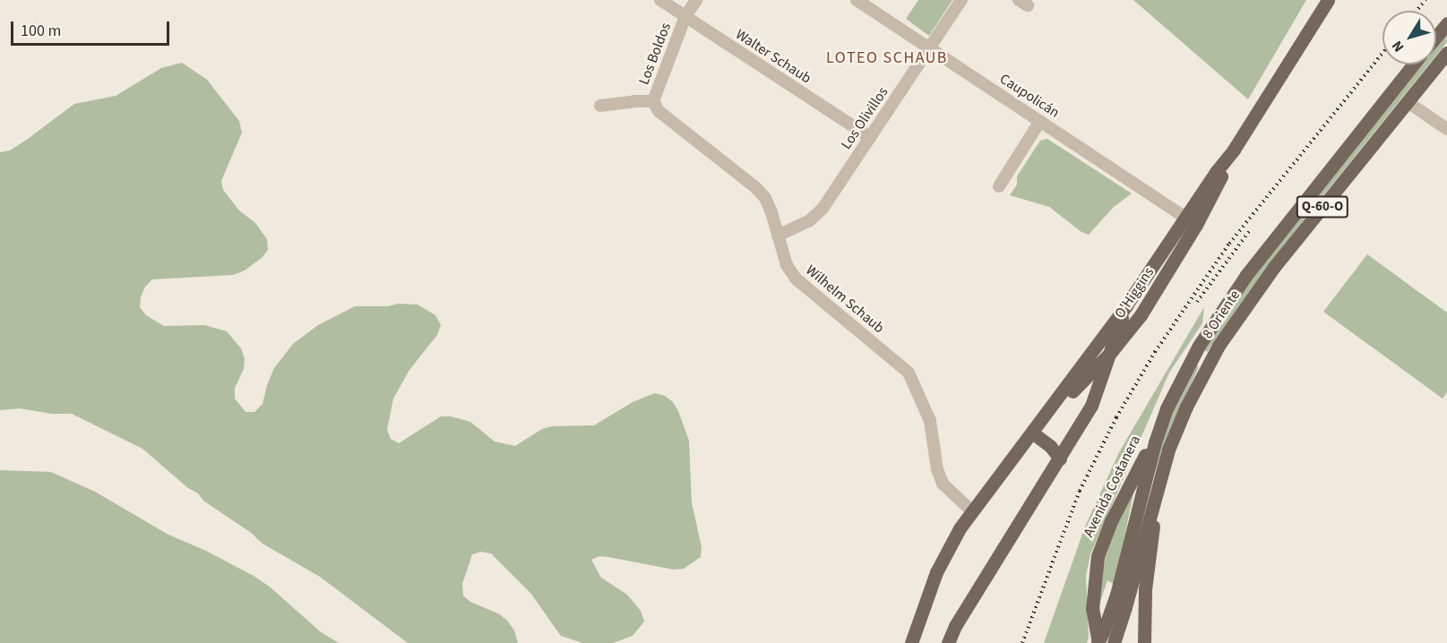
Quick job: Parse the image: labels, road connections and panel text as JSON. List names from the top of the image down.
{
  "streets": {
    "main road": [
      "Q-60-O",
      "O'Higgins",
      "8 Oriente",
      "Avenida Costanera"
    ],
    "street": [
      "Los Boldos",
      "Walter Schaub",
      "Caupolicán",
      "Los Olivillos",
      "Wilhelm Schaub"
    ]
  },
  "crossings": [
    ["Los Boldos", "Walter Schaub"],
    ["Los Boldos", "Wilhelm Schaub"],
    ["Walter Schaub", "Los Olivillos"],
    ["Caupolicán", "Los Olivillos"],
    ["Caupolicán", "O'Higgins"],
    ["Los Olivillos", "Wilhelm Schaub"],
    ["O'Higgins", "Wilhelm Schaub"],
    ["8 Oriente", "Avenida Costanera"]
  ],
  "districts": ["LOTEO SCHAUB"],
  "scale_bar": "100 m",
  "north": "bottom left"
}
